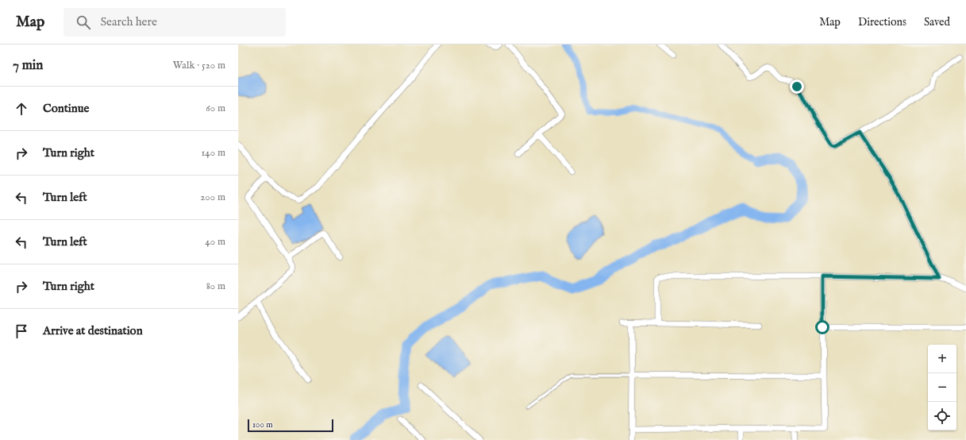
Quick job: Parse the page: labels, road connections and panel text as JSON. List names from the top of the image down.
{
  "scale_bar": "100 m",
  "page": {
    "header": "Map",
    "search": "Search here",
    "nav": ["Map", "Directions", "Saved"],
    "heading": ["7 min", "Walk · 520 m"],
    "list": [
      ["Continue", "60 m"],
      ["Turn right", "140 m"],
      ["Turn left", "200 m"],
      ["Turn left", "40 m"],
      ["Turn right", "80 m"],
      "Arrive at destination"
    ],
    "map_buttons": ["+", "−"],
    "scale": "100 m"
  }
}
